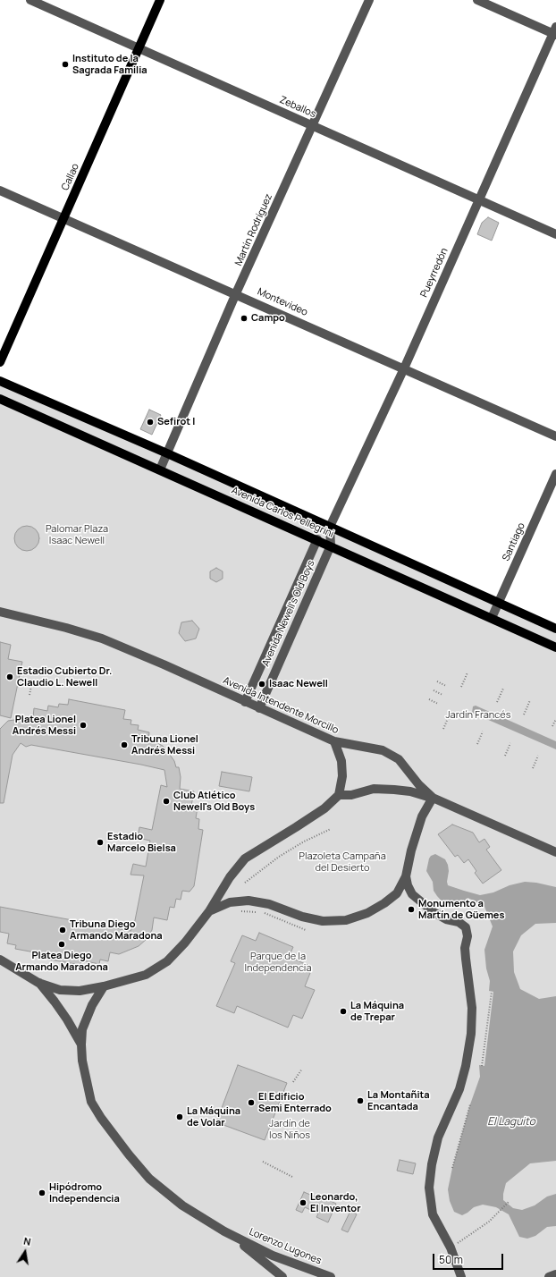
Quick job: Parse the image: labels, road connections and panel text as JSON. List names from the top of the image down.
{
  "streets": {
    "main road": ["Callao", "Avenida Carlos Pellegrini"],
    "street": [
      "Zeballos",
      "Martín Rodríguez",
      "Pueyrredón",
      "Montevideo",
      "Santiago",
      "Avenida Newell's Old Boys",
      "Avenida Intendente Morcillo",
      "Lorenzo Lugones"
    ]
  },
  "crossings": [
    ["Zeballos", "Callao"],
    ["Zeballos", "Martín Rodríguez"],
    ["Zeballos", "Pueyrredón"],
    ["Callao", "Montevideo"],
    ["Martín Rodríguez", "Montevideo"],
    ["Martín Rodríguez", "Avenida Carlos Pellegrini"],
    ["Pueyrredón", "Montevideo"],
    ["Pueyrredón", "Avenida Carlos Pellegrini"],
    ["Pueyrredón", "Avenida Newell's Old Boys"],
    ["Avenida Carlos Pellegrini", "Santiago"],
    ["Avenida Carlos Pellegrini", "Avenida Newell's Old Boys"],
    ["Avenida Newell's Old Boys", "Avenida Intendente Morcillo"]
  ],
  "water": ["El Laguito"],
  "parks": [
    "Palomar Plaza Isaac Newell",
    "Jardín Francés",
    "Plazoleta Campaña del Desierto",
    "Parque de la Independencia",
    "Jardín de los Niños"
  ],
  "places": [
    "Instituto de la Sagrada Familia",
    "Campo",
    "Sefirot I",
    "Estadio Cubierto Dr. Claudio L. Newell",
    "Isaac Newell",
    "Platea Lionel Andrés Messi",
    "Tribuna Lionel Andrés Messi",
    "Club Atlético Newell's Old Boys",
    "Estadio Marcelo Bielsa",
    "Monumento a Martín de Güemes",
    "Tribuna Diego Armando Maradona",
    "Platea Diego Armando Maradona",
    "La Máquina de Trepar",
    "La Montañita Encantada",
    "El Edificio Semi Enterrado",
    "La Máquina de Volar",
    "Hipódromo Independencia",
    "Leonardo, El Inventor"
  ],
  "scale_bar": "50 m",
  "north": "top"
}
